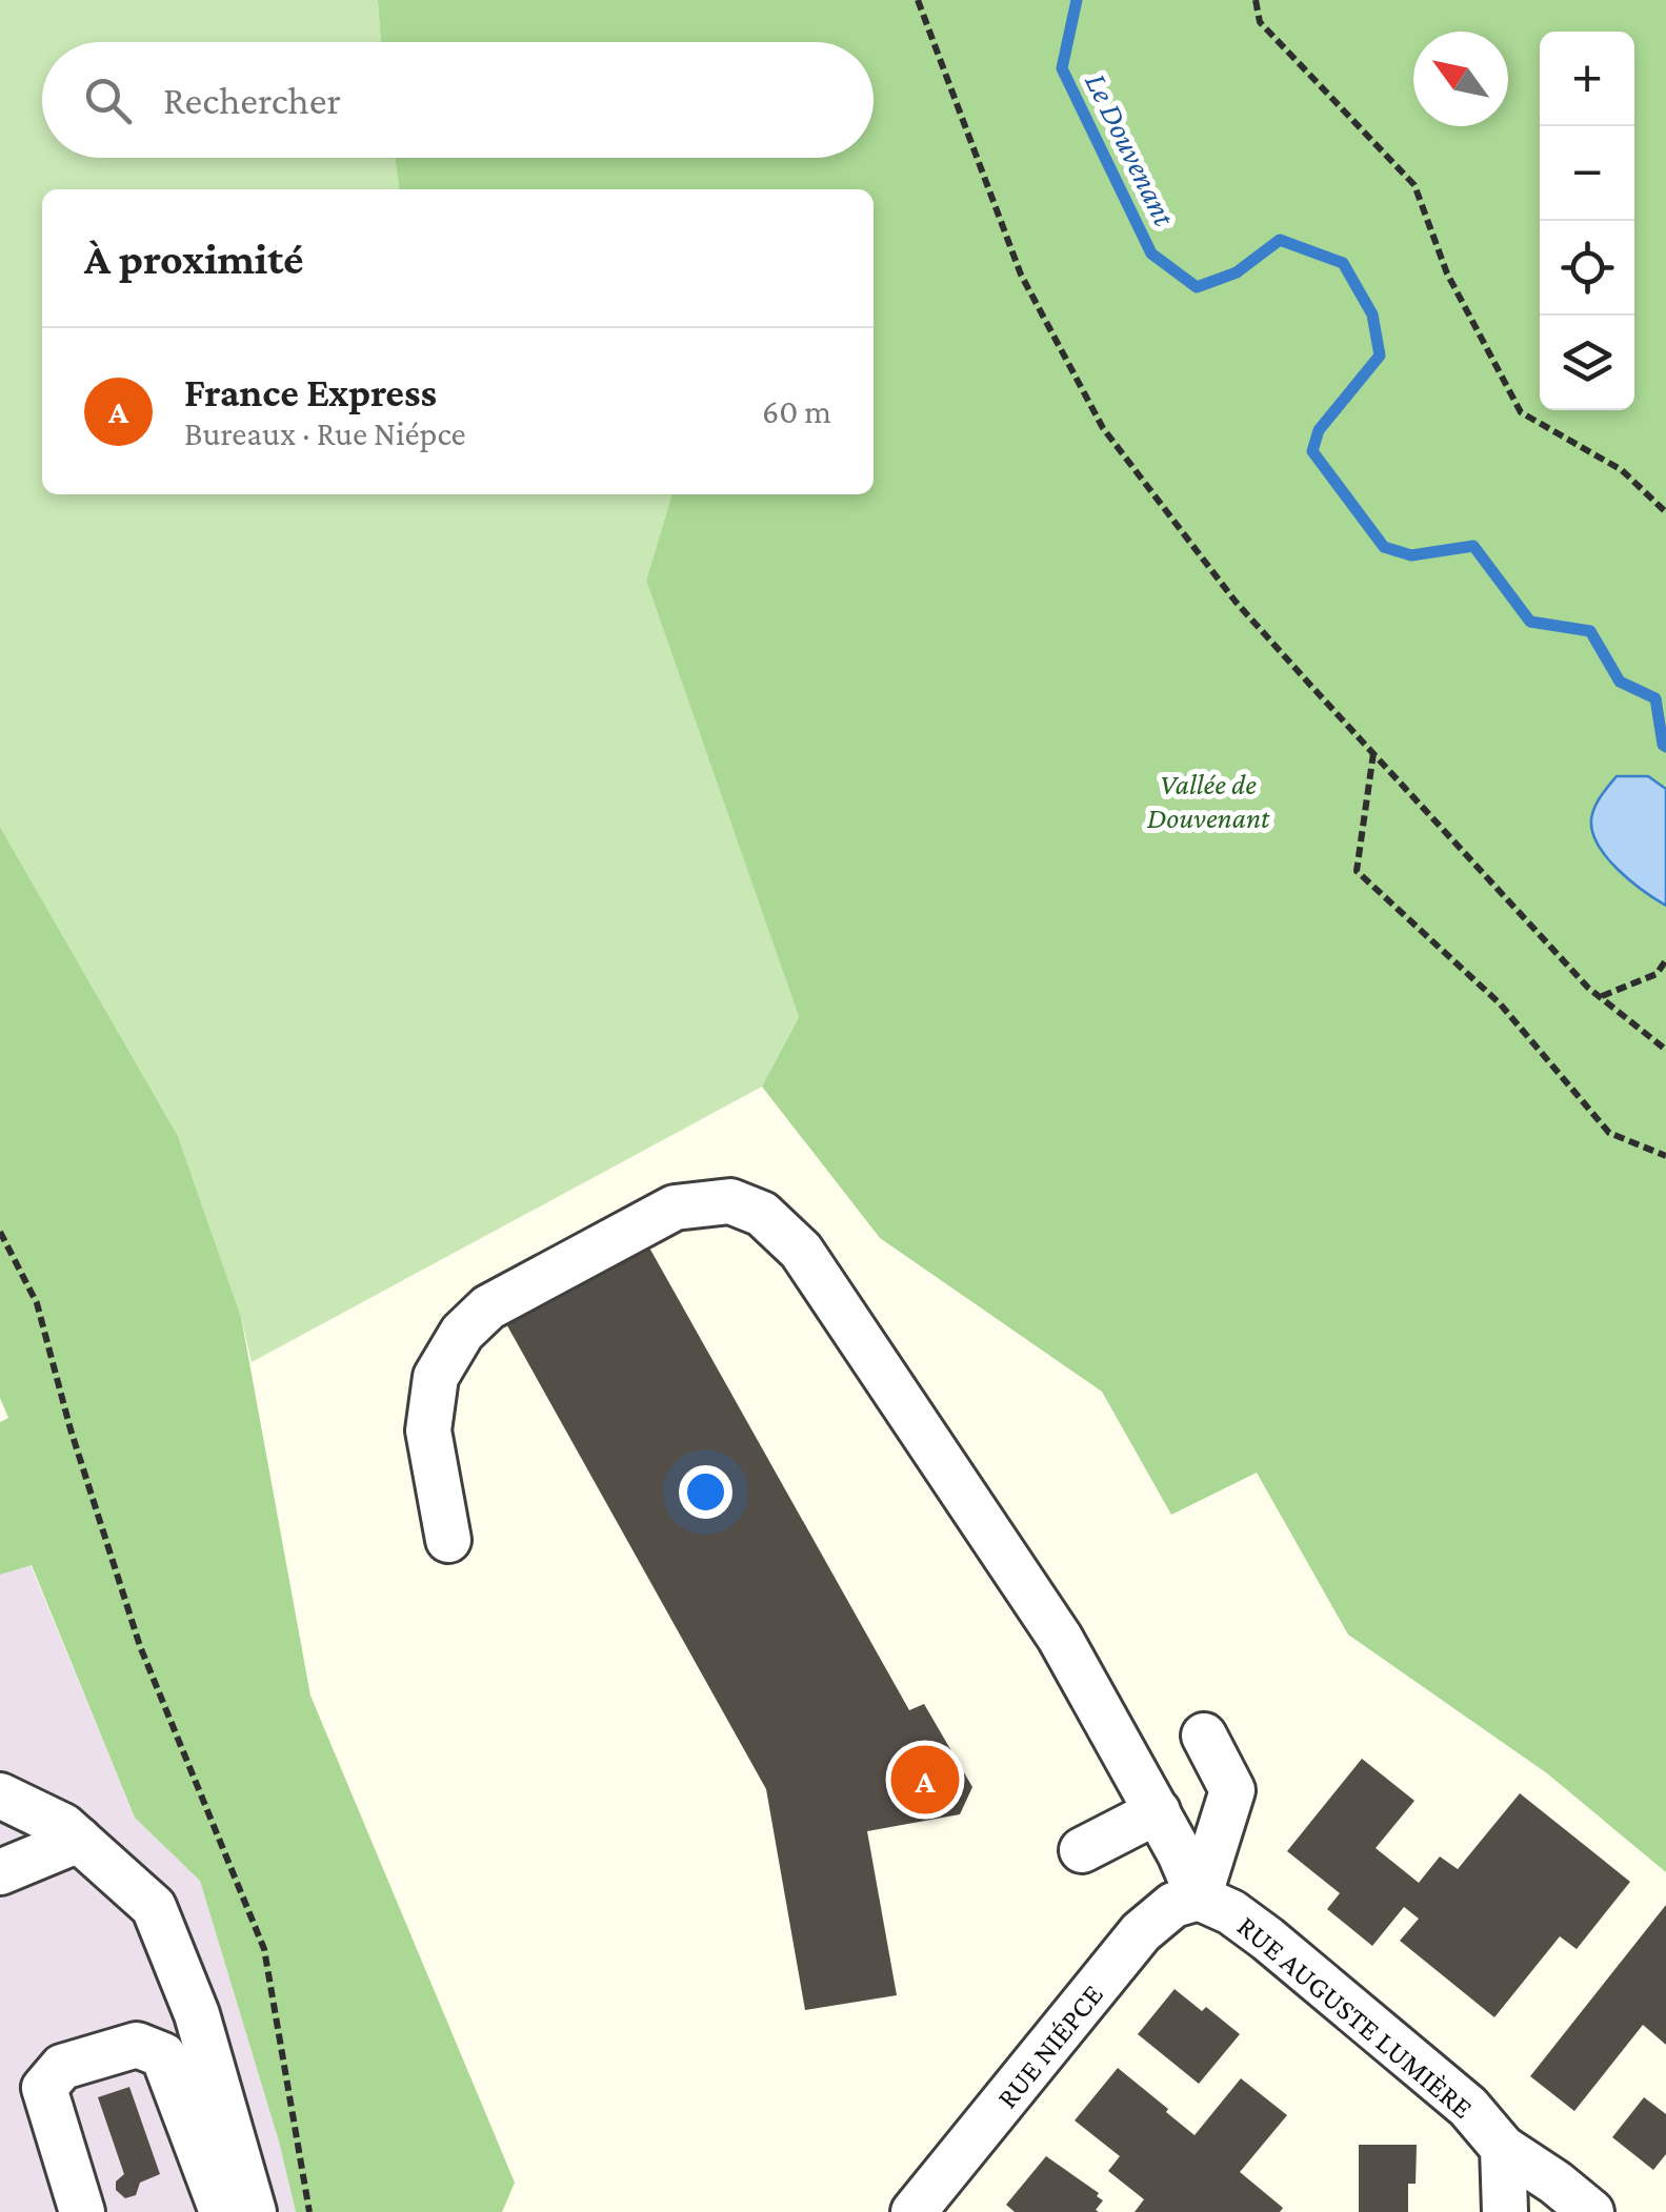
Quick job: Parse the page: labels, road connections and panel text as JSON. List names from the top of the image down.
{
  "streets": {
    "street": ["RUE AUGUSTE LUMIÈRE", "RUE NIÉPCE"]
  },
  "crossings": [
    ["RUE AUGUSTE LUMIÈRE", "RUE NIÉPCE"]
  ],
  "water": ["Le Douvenant"],
  "parks": ["Vallée de Douvenant"],
  "north": "top left",
  "page": {
    "map_buttons": ["+", "−"],
    "search": "Rechercher",
    "heading": "À proximité",
    "list": [
      {
        "mark": "A",
        "name": "France Express",
        "note": "Bureaux · Rue Niépce",
        "value": "60 m"
      }
    ],
    "pins": "A"
  }
}
